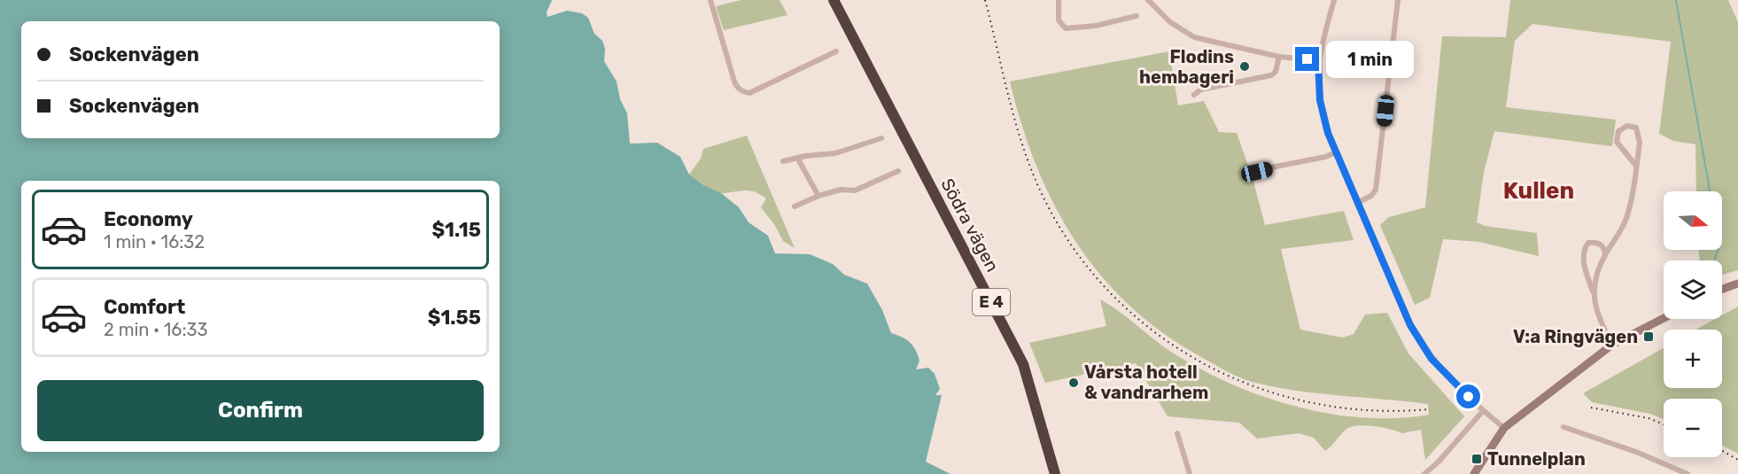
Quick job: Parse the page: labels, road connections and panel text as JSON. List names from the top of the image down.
{
  "streets": {
    "highway": ["Södra vägen", "E 4"]
  },
  "districts": ["Kullen"],
  "places": {
    "other": ["Flodins hembageri", "Vårsta hotell & vandrarhem"],
    "transit": ["V:a Ringvägen", "Tunnelplan"]
  },
  "north": "right",
  "page": {
    "banner": ["Sockenvägen", "Sockenvägen"],
    "bubble": "1 min",
    "list": [
      {
        "name": "Economy",
        "note": "1 min · 16:32",
        "value": "$1.15"
      },
      {
        "name": "Comfort",
        "note": "2 min · 16:33",
        "value": "$1.55"
      }
    ],
    "map_buttons": ["+", "−"],
    "buttons": "Confirm"
  }
}
